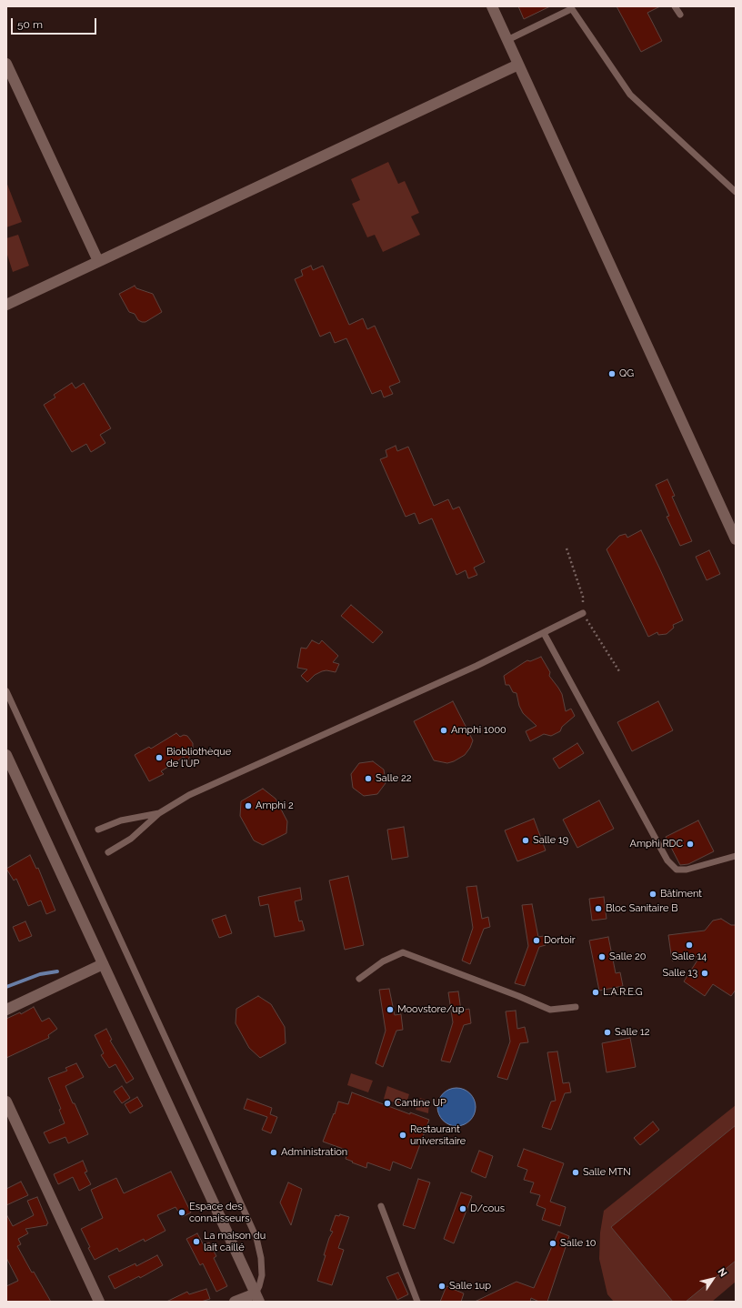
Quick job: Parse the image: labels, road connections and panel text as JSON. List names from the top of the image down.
{
  "places": [
    "QG",
    "Amphi 1000",
    "Biobliothèque de l'UP",
    "Salle 22",
    "Amphi 2",
    "Salle 19",
    "Amphi RDC",
    "Bâtiment",
    "Bloc Sanitaire B",
    "Dortoir",
    "Salle 14",
    "Salle 20",
    "Salle 13",
    "L.A.R.E.G",
    "Moovstore/up",
    "Salle 12",
    "Cantine UP",
    "Restaurant universitaire",
    "Administration",
    "Salle MTN",
    "D/cous",
    "Espace des connaisseurs",
    "La maison du lait caillé",
    "Salle 10",
    "Salle 1up"
  ],
  "scale_bar": "50 m",
  "north": "top right"
}
